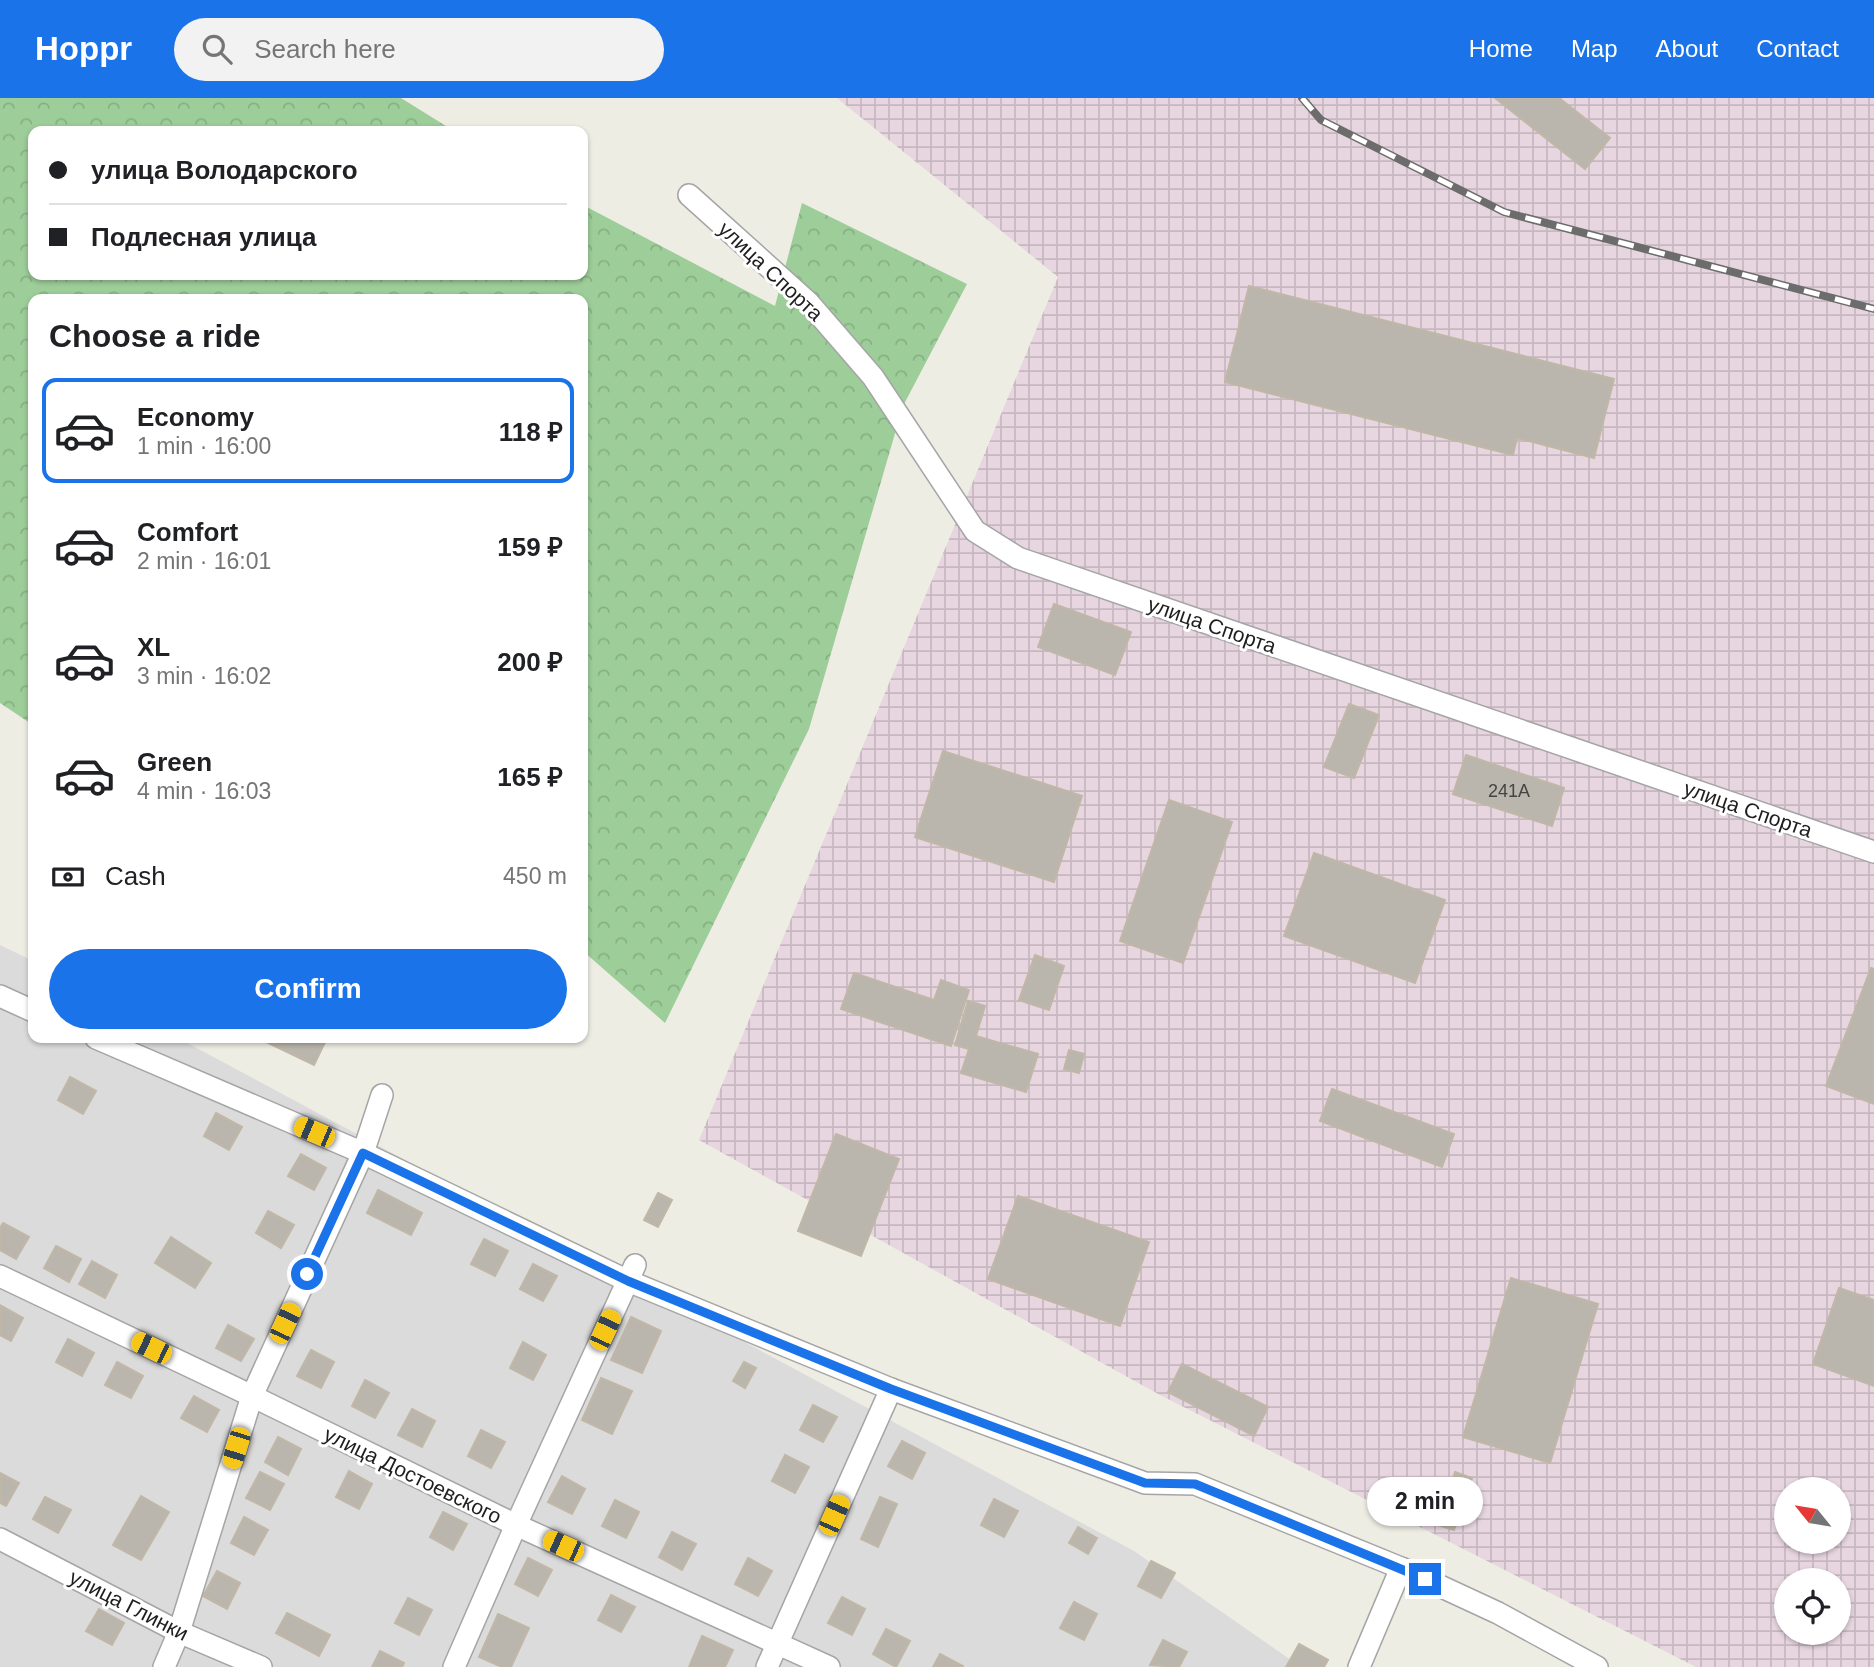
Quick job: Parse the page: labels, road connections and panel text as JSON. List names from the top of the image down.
{
  "streets": {
    "street": ["улица Спорта", "улица Достоевского", "улица Глинки"]
  },
  "house_numbers": ["241А"],
  "north": "top left",
  "page": {
    "header": "Hoppr",
    "search": "Search here",
    "nav": [
      "Home",
      "Map",
      "About",
      "Contact"
    ],
    "banner": ["улица Володарского", "Подлесная улица"],
    "heading": "Choose a ride",
    "list": [
      {
        "name": "Economy",
        "note": "1 min · 16:00",
        "value": "118 ₽"
      },
      {
        "name": "Comfort",
        "note": "2 min · 16:01",
        "value": "159 ₽"
      },
      {
        "name": "XL",
        "note": "3 min · 16:02",
        "value": "200 ₽"
      },
      {
        "name": "Green",
        "note": "4 min · 16:03",
        "value": "165 ₽"
      }
    ],
    "pay": ["Cash", "450 m"],
    "buttons": "Confirm",
    "bubble": "2 min"
  }
}
